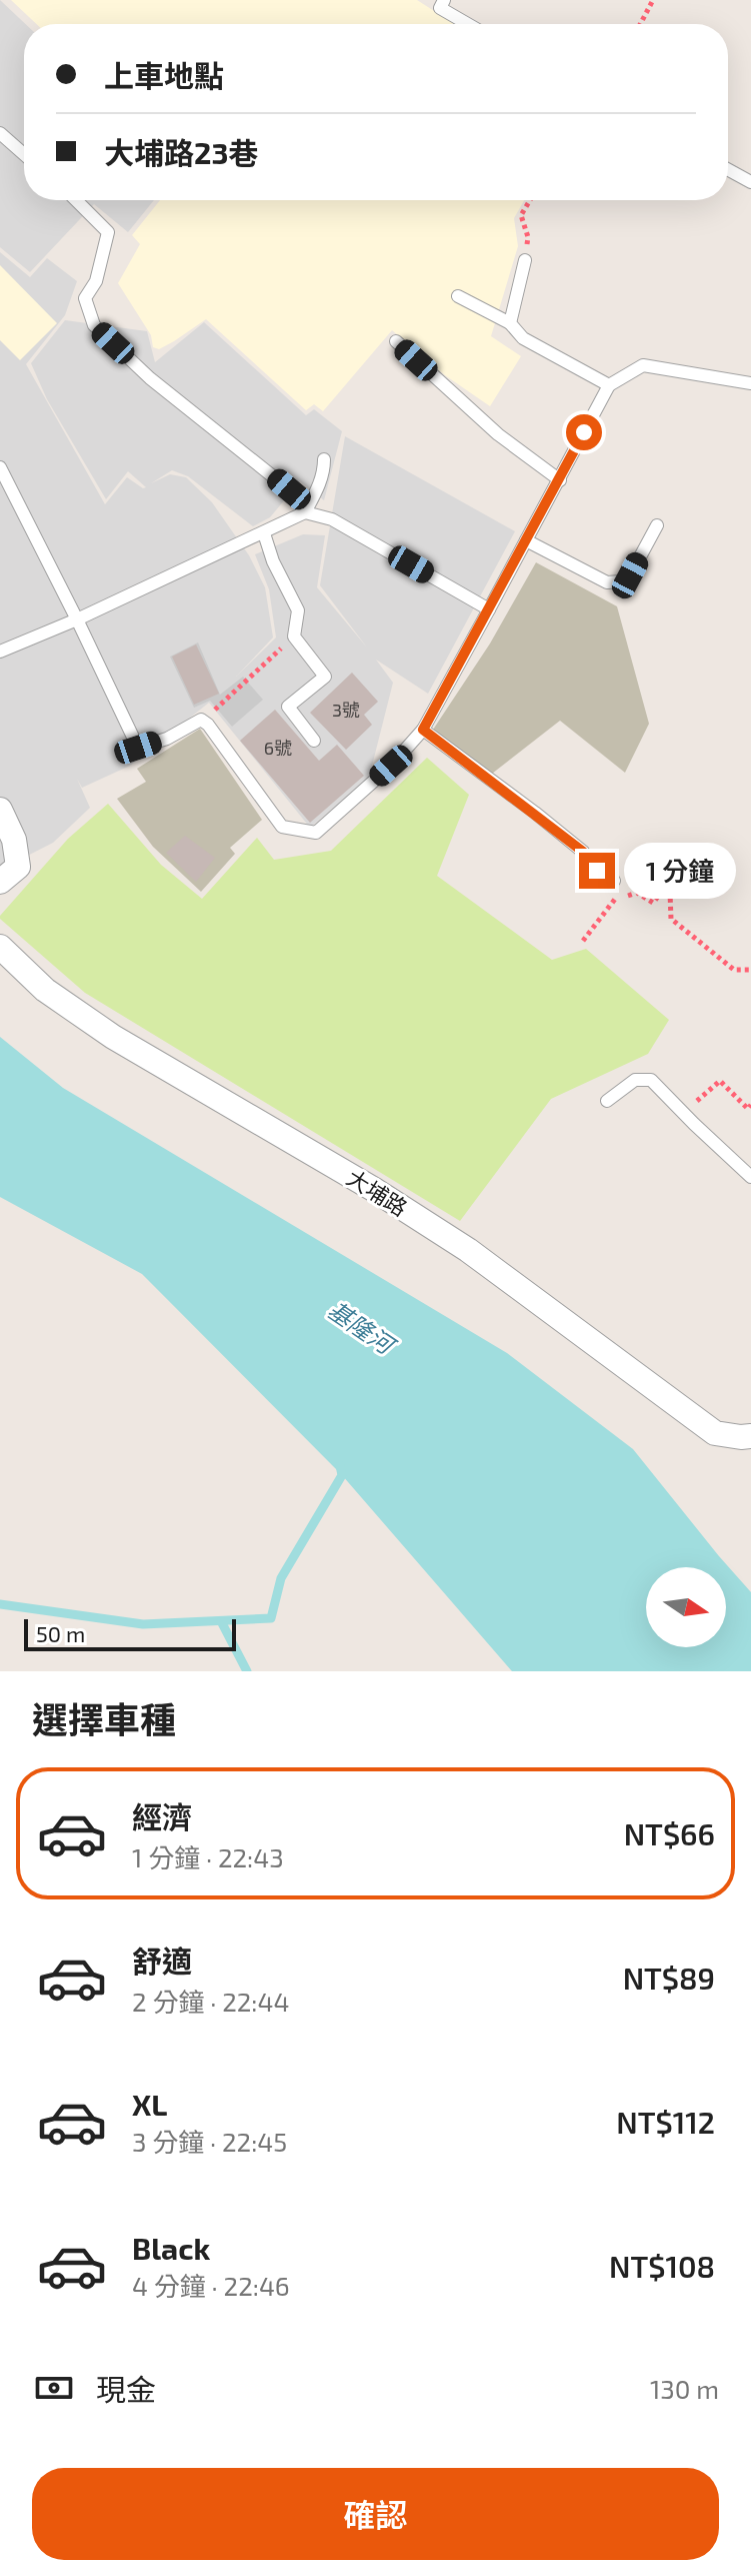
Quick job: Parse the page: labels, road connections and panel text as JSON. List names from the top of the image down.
{
  "streets": {
    "street": ["大埔路"]
  },
  "water": ["基隆河"],
  "house_numbers": ["3號", "6號"],
  "scale_bar": "50 m",
  "north": "right",
  "page": {
    "banner": ["上車地點", "大埔路23巷"],
    "bubble": "1 分鐘",
    "scale": "50 m",
    "heading": "選擇車種",
    "list": [
      {
        "name": "經濟",
        "note": "1 分鐘 · 22:43",
        "value": "NT$66"
      },
      {
        "name": "舒適",
        "note": "2 分鐘 · 22:44",
        "value": "NT$89"
      },
      {
        "name": "XL",
        "note": "3 分鐘 · 22:45",
        "value": "NT$112"
      },
      {
        "name": "Black",
        "note": "4 分鐘 · 22:46",
        "value": "NT$108"
      }
    ],
    "pay": ["現金", "130 m"],
    "buttons": "確認"
  }
}
